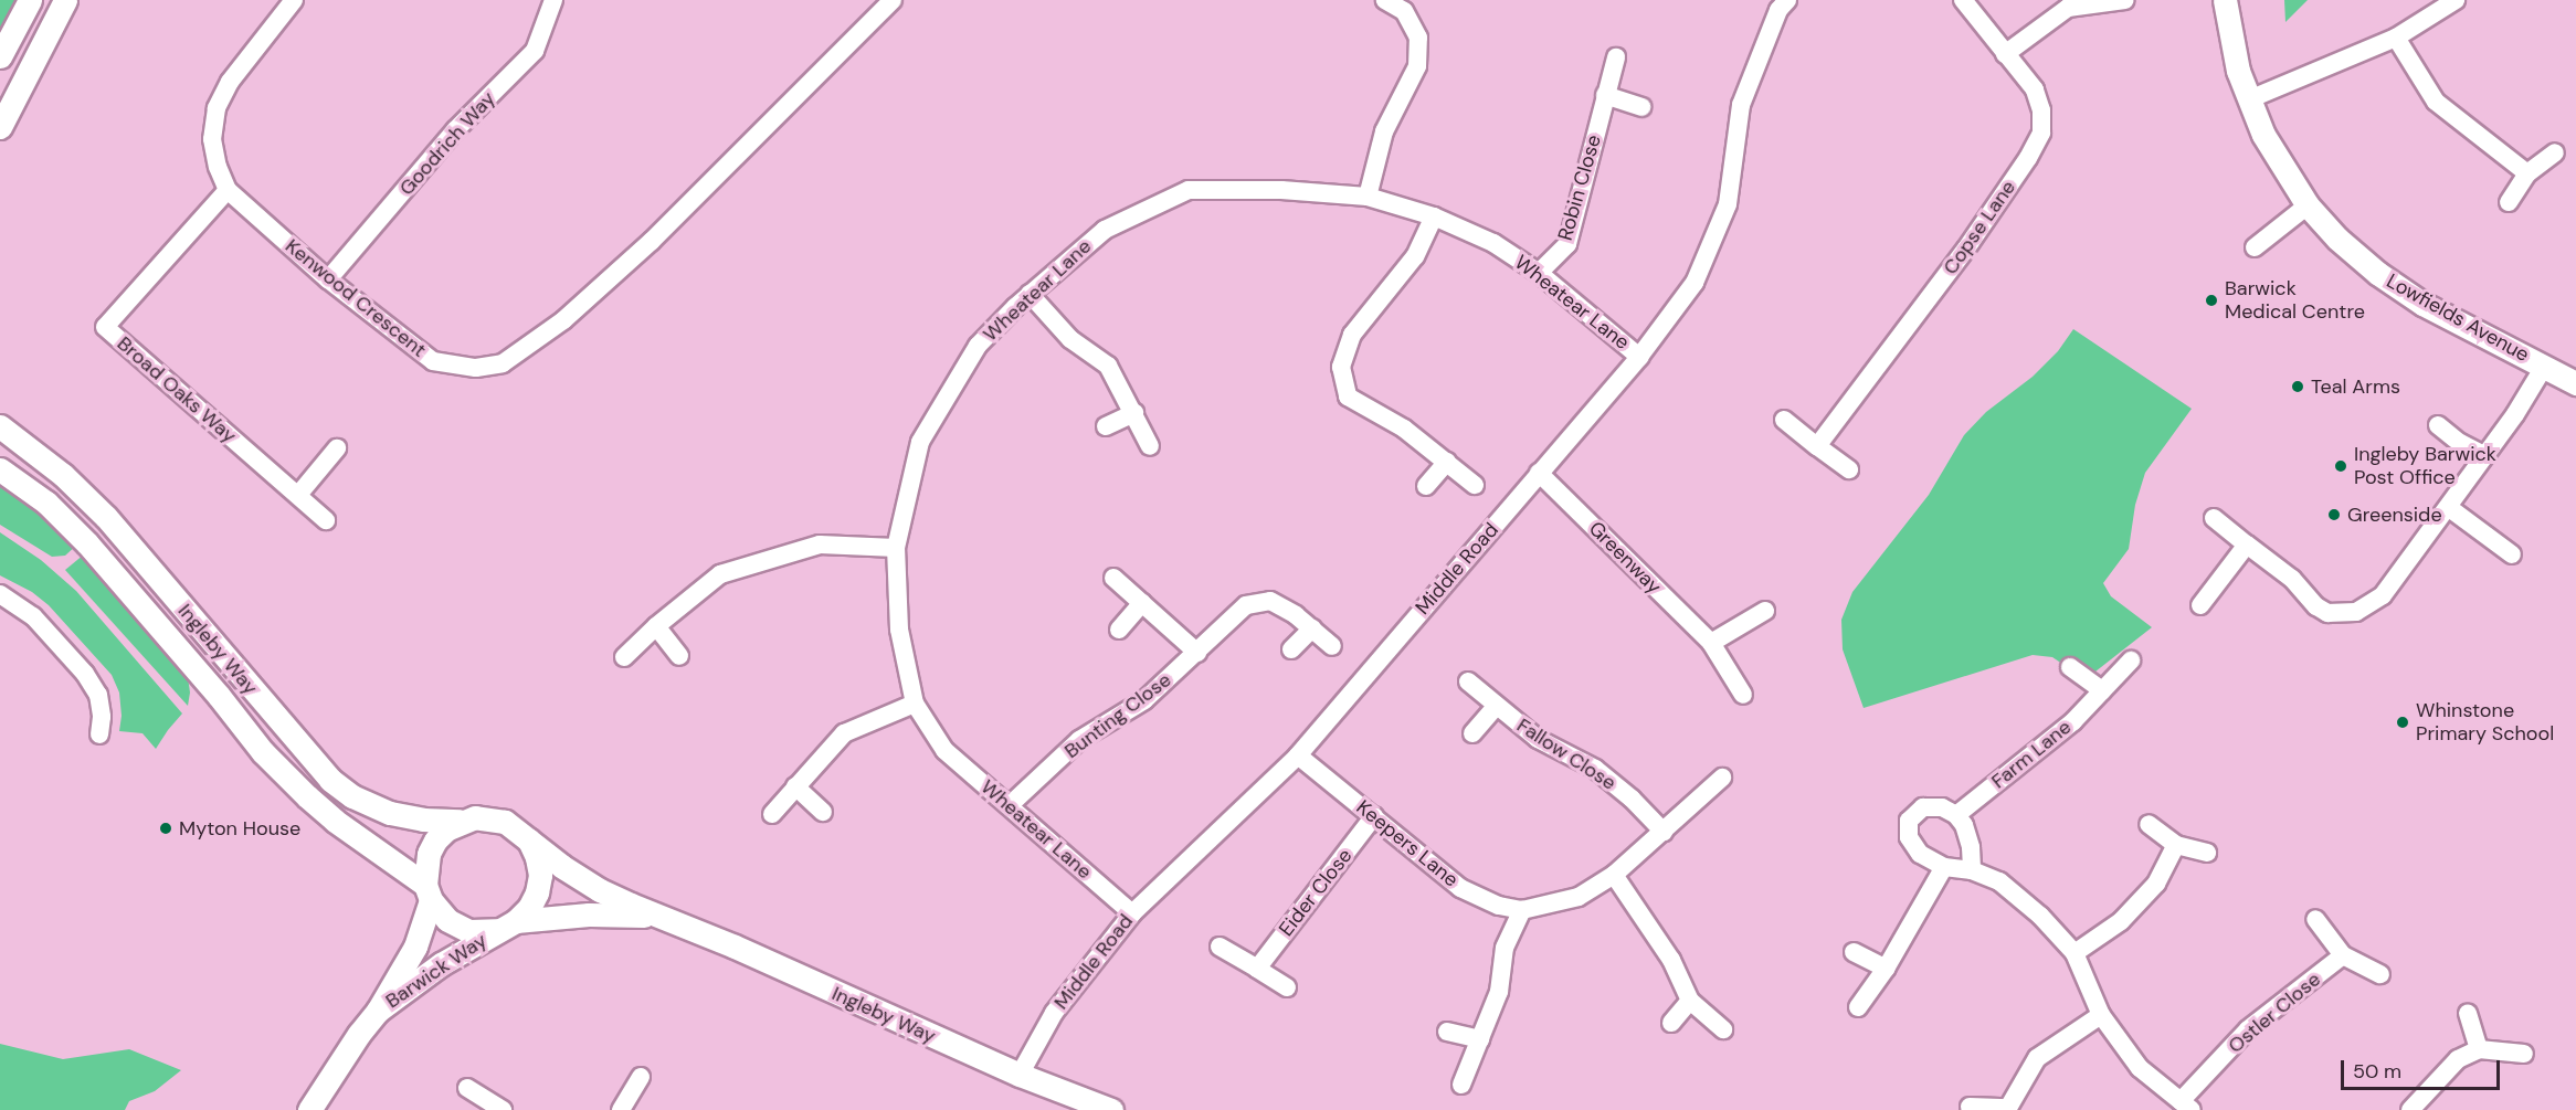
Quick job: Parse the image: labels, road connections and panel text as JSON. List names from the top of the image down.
{
  "streets": {
    "street": [
      "Goodrich Way",
      "Robin Close",
      "Copse Lane",
      "Wheatear Lane",
      "Kenwood Crescent",
      "Lowfields Avenue",
      "Broad Oaks Way",
      "Greenway",
      "Middle Road",
      "Ingleby Way",
      "Bunting Close",
      "Fallow Close",
      "Farm Lane",
      "Keepers Lane",
      "Eider Close",
      "Barwick Way",
      "Ostler Close"
    ]
  },
  "crossings": [
    ["Goodrich Way", "Kenwood Crescent"],
    ["Robin Close", "Wheatear Lane"],
    ["Wheatear Lane", "Middle Road"],
    ["Wheatear Lane", "Bunting Close"],
    ["Kenwood Crescent", "Broad Oaks Way"],
    ["Greenway", "Middle Road"],
    ["Middle Road", "Ingleby Way"],
    ["Middle Road", "Keepers Lane"],
    ["Ingleby Way", "Barwick Way"],
    ["Fallow Close", "Keepers Lane"],
    ["Keepers Lane", "Eider Close"]
  ],
  "places": [
    "Barwick Medical Centre",
    "Teal Arms",
    "Ingleby Barwick Post Office",
    "Greenside",
    "Whinstone Primary School",
    "Myton House"
  ],
  "scale_bar": "50 m"
}
